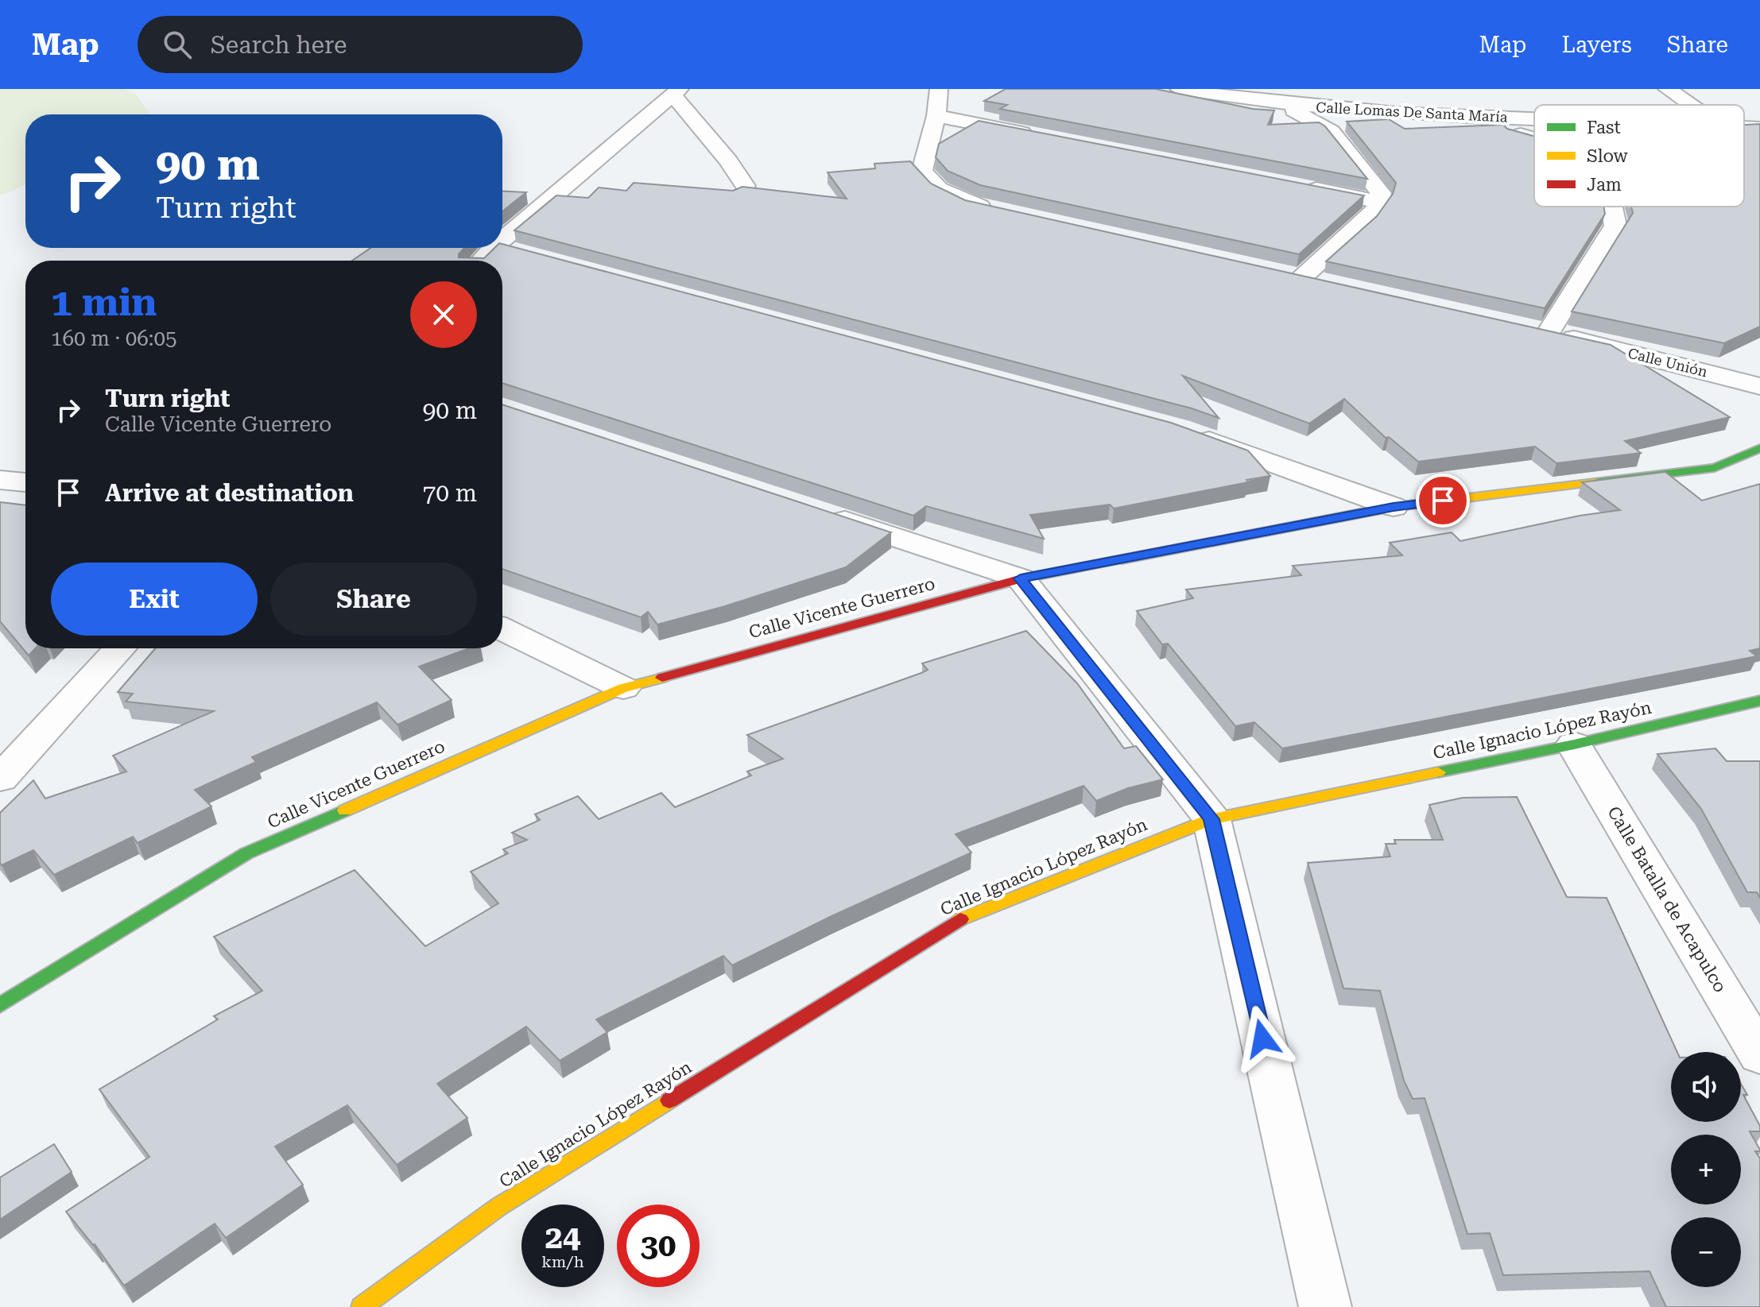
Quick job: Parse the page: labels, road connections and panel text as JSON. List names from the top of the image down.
{
  "streets": {
    "street": [
      "Calle Lomas De Santa María",
      "Calle Unión",
      "Calle Vicente Guerrero",
      "Calle Ignacio López Rayón",
      "Calle Batalla de Acapulco"
    ]
  },
  "crossings": [
    ["Calle Ignacio López Rayón", "Calle Batalla de Acapulco"]
  ],
  "legend": ["Fast", "Slow", "Jam"],
  "page": {
    "header": "Map",
    "search": "Search here",
    "nav": ["Map", "Layers", "Share"],
    "turn": ["90 m", "Turn right"],
    "heading": ["1 min", "160 m · 06:05"],
    "list": [
      {
        "name": "Turn right",
        "note": "Calle Vicente Guerrero",
        "value": "90 m"
      },
      {
        "name": "Arrive at destination",
        "value": "70 m"
      }
    ],
    "buttons": ["Exit", "Share"],
    "map_buttons": ["+", "−"],
    "speed": "24 km/h",
    "limit": "30"
  }
}
